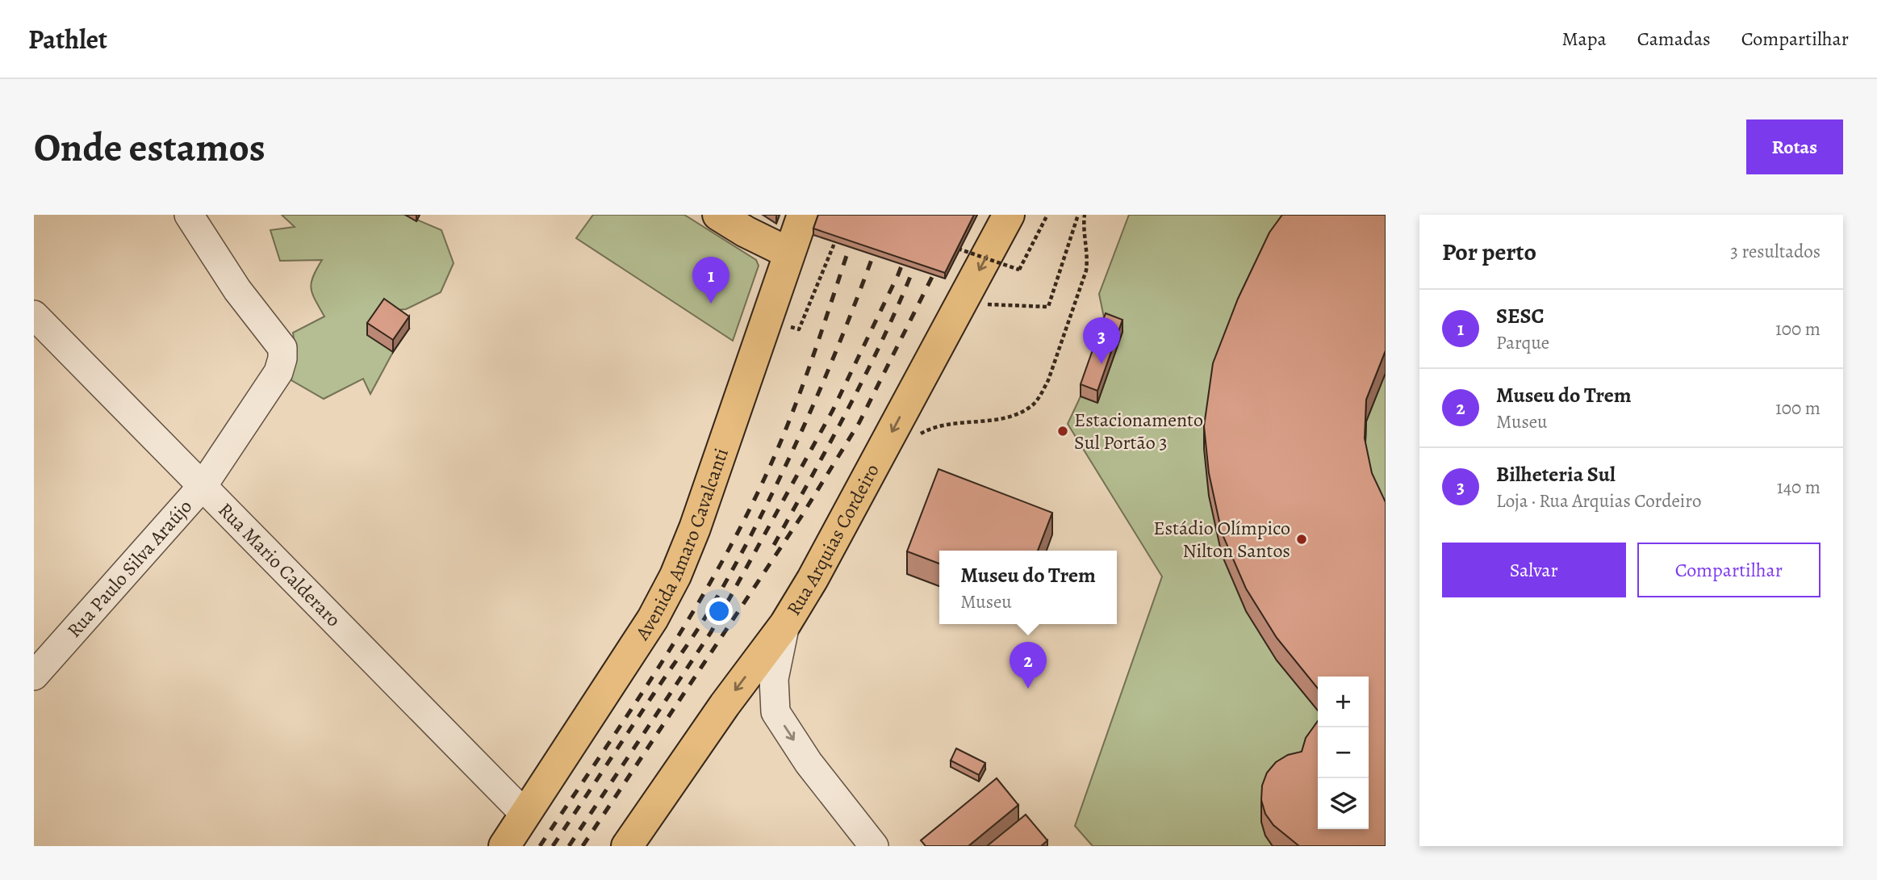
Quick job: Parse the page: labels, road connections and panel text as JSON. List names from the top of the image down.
{
  "streets": {
    "main road": ["Rua Arquias Cordeiro", "Avenida Amaro Cavalcanti"],
    "street": ["Rua Mario Calderaro", "Rua Paulo Silva Araújo"]
  },
  "crossings": [
    ["Avenida Amaro Cavalcanti", "Rua Mario Calderaro"],
    ["Rua Mario Calderaro", "Rua Paulo Silva Araújo"]
  ],
  "one_way": ["Rua Arquias Cordeiro"],
  "places": ["Estacionamento Sul Portão 3", "Estádio Olímpico Nilton Santos"],
  "page": {
    "header": "Pathlet",
    "nav": ["Mapa", "Camadas", "Compartilhar"],
    "buttons": [
      "Rotas",
      ["Salvar", "Compartilhar"]
    ],
    "title": "Onde estamos",
    "heading": ["Por perto", "3 resultados"],
    "pins": ["1", "3", "2"],
    "list": [
      {
        "mark": "1",
        "name": "SESC",
        "note": "Parque",
        "value": "100 m"
      },
      {
        "mark": "2",
        "name": "Museu do Trem",
        "note": "Museu",
        "value": "100 m"
      },
      {
        "mark": "3",
        "name": "Bilheteria Sul",
        "note": "Loja · Rua Arquias Cordeiro",
        "value": "140 m"
      }
    ],
    "popup": ["Museu do Trem", "Museu"],
    "map_buttons": ["+", "−"]
  }
}
